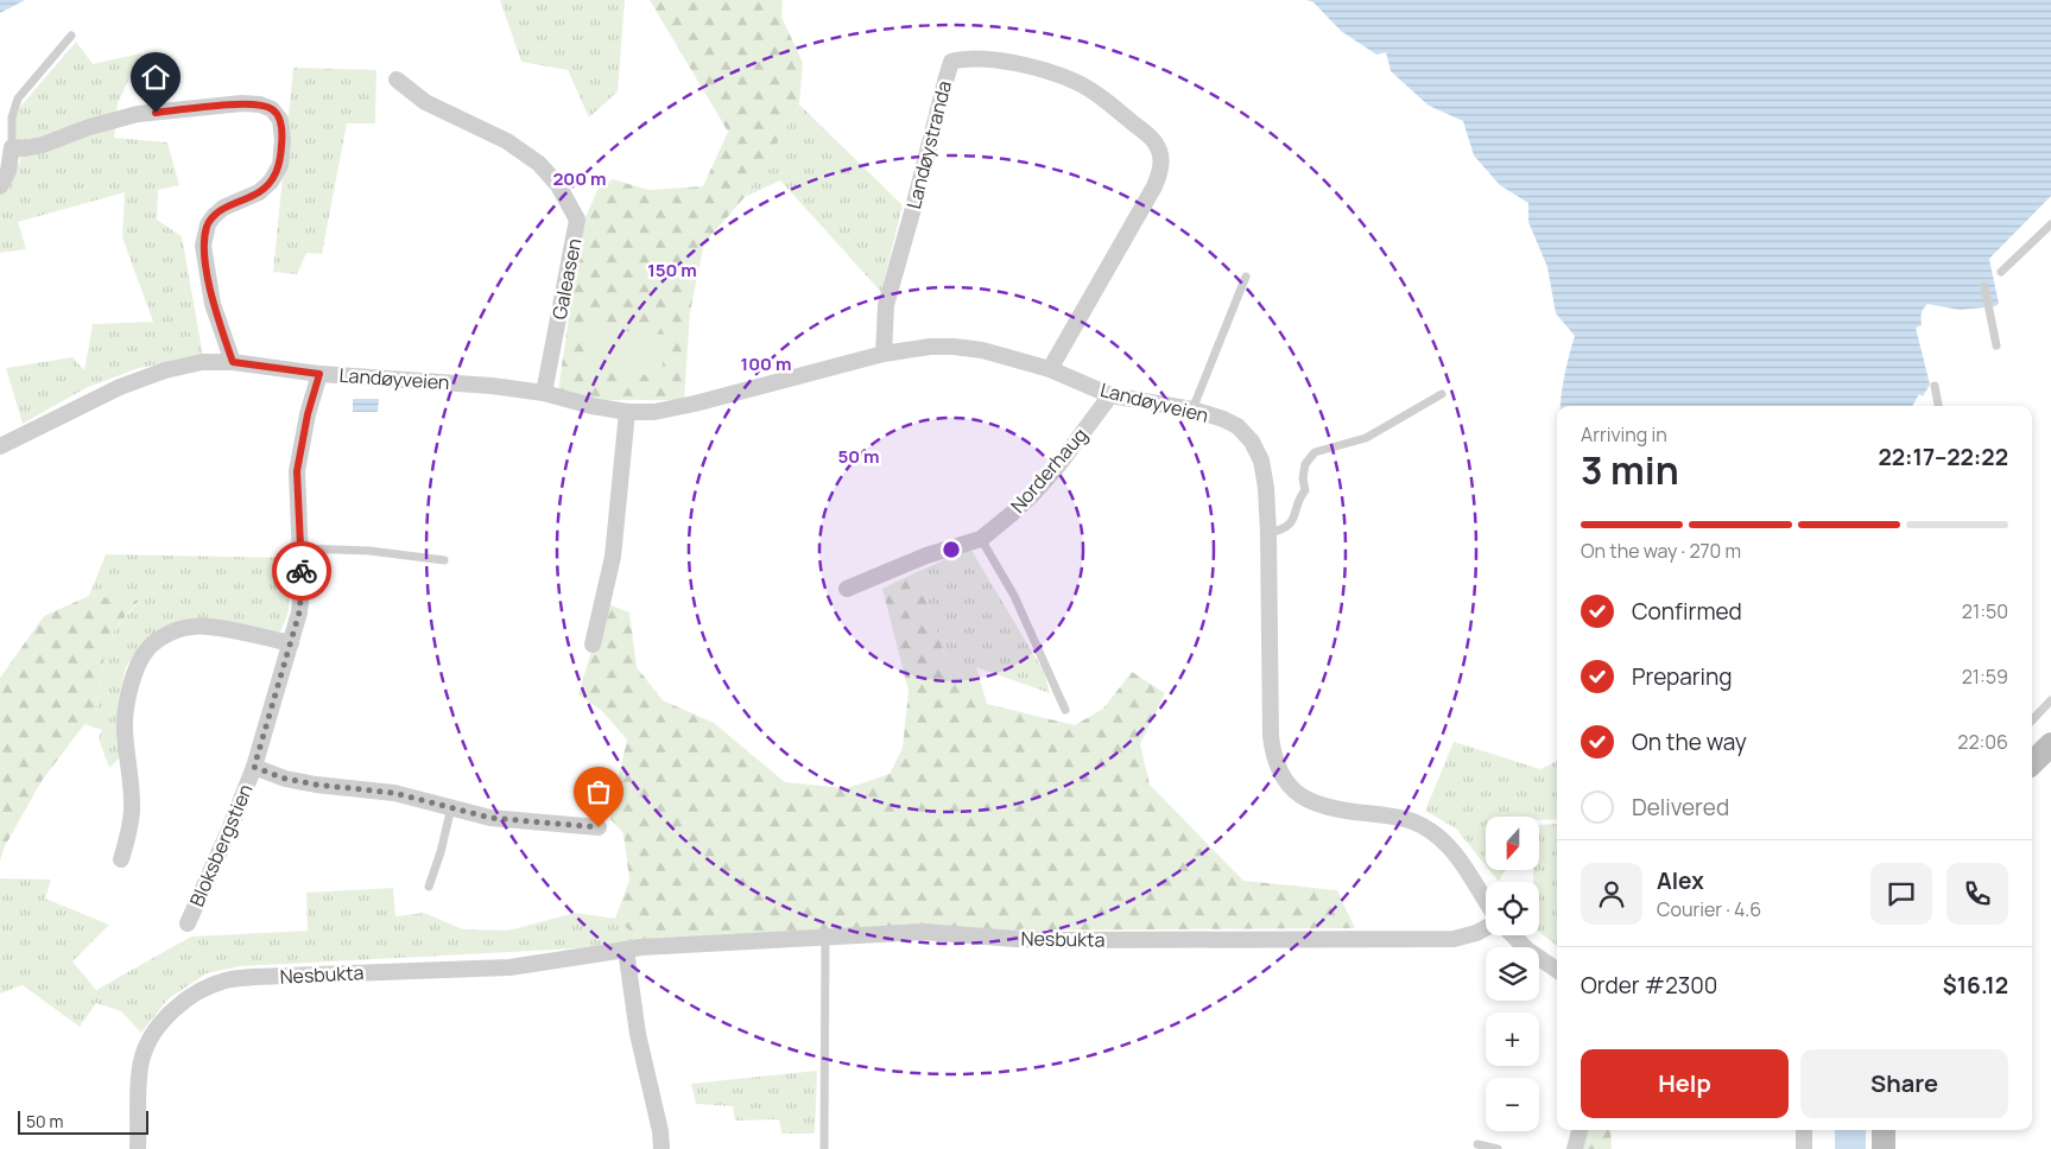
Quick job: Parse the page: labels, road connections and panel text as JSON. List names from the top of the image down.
{
  "streets": {
    "street": [
      "Landøystranda",
      "Galeasen",
      "Landøyveien",
      "Norderhaug",
      "Bloksbergstien",
      "Nesbukta"
    ]
  },
  "crossings": [
    ["Landøystranda", "Landøyveien"],
    ["Galeasen", "Landøyveien"],
    ["Landøyveien", "Norderhaug"],
    ["Landøyveien", "Bloksbergstien"]
  ],
  "scale_bar": "50 m",
  "north": "bottom",
  "page": {
    "heading": ["3 min", "Arriving in", "22:17–22:22"],
    "panel": [
      "Alex",
      "Courier · 4.6",
      "Order #2300",
      "$16.12"
    ],
    "bar": "On the way · 270 m",
    "list": [
      ["Confirmed", "21:50"],
      ["Preparing", "21:59"],
      ["On the way", "22:06"],
      "Delivered"
    ],
    "map_buttons": ["+", "−"],
    "buttons": ["Help", "Share"],
    "scale": "50 m"
  },
  "rings": [
    "200 m",
    "150 m",
    "100 m",
    "50 m"
  ]
}
